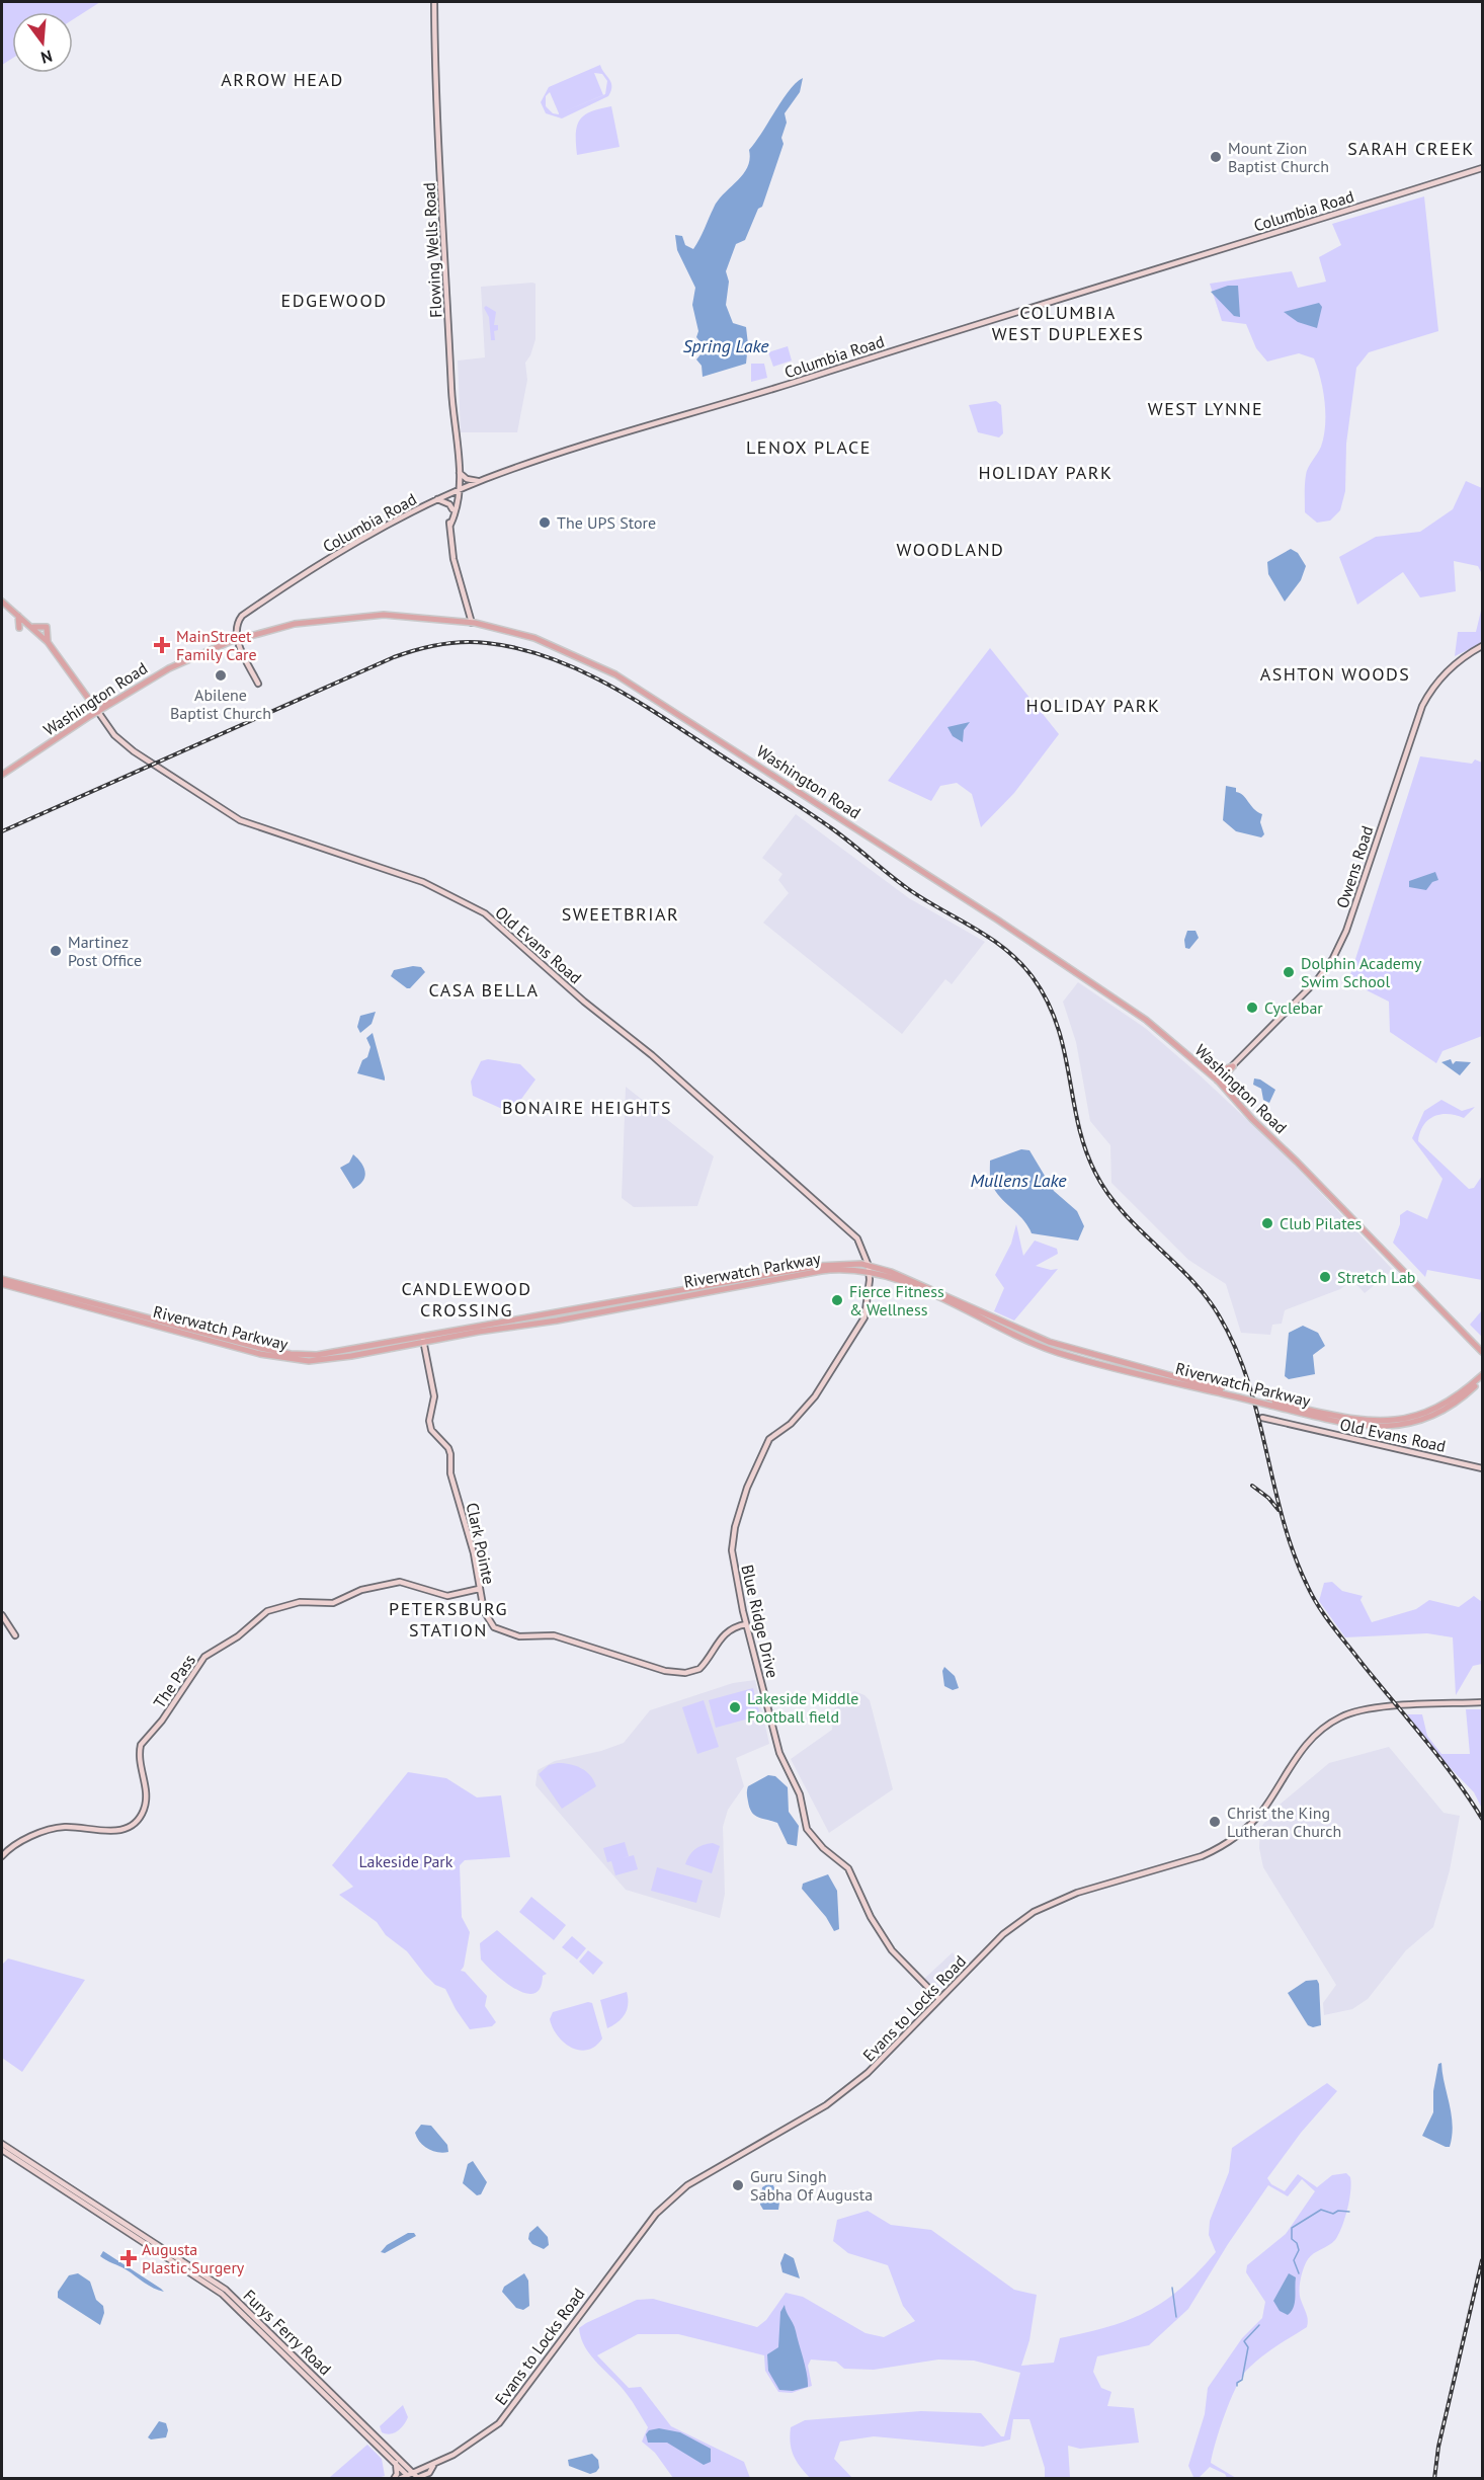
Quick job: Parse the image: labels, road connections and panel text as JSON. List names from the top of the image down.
{
  "streets": {
    "main road": ["Washington Road", "Riverwatch Parkway"],
    "street": [
      "Columbia Road",
      "Flowing Wells Road",
      "Owens Road",
      "Old Evans Road",
      "Clark Pointe",
      "Blue Ridge Drive",
      "The Pass",
      "Evans to Locks Road",
      "Furys Ferry Road"
    ]
  },
  "crossings": [
    ["Columbia Road", "Flowing Wells Road"],
    ["Columbia Road", "Washington Road"],
    ["Flowing Wells Road", "Washington Road"],
    ["Washington Road", "Owens Road"],
    ["Washington Road", "Old Evans Road"],
    ["Old Evans Road", "Riverwatch Parkway"],
    ["Old Evans Road", "Blue Ridge Drive"],
    ["Riverwatch Parkway", "Clark Pointe"],
    ["Riverwatch Parkway", "Blue Ridge Drive"],
    ["Clark Pointe", "Blue Ridge Drive"],
    ["Clark Pointe", "The Pass"],
    ["Blue Ridge Drive", "Evans to Locks Road"],
    ["Evans to Locks Road", "Furys Ferry Road"]
  ],
  "districts": [
    "ARROW HEAD",
    "SARAH CREEK",
    "EDGEWOOD",
    "COLUMBIA WEST DUPLEXES",
    "WEST LYNNE",
    "LENOX PLACE",
    "HOLIDAY PARK",
    "WOODLAND",
    "ASHTON WOODS",
    "HOLIDAY PARK",
    "SWEETBRIAR",
    "CASA BELLA",
    "BONAIRE HEIGHTS",
    "CANDLEWOOD CROSSING",
    "PETERSBURG STATION"
  ],
  "water": ["Spring Lake", "Mullens Lake"],
  "parks": ["Lakeside Park"],
  "places": {
    "other": [
      "Mount Zion Baptist Church",
      "The UPS Store",
      "Abilene Baptist Church",
      "Martinez Post Office",
      "Dolphin Academy Swim School",
      "Cyclebar",
      "Club Pilates",
      "Stretch Lab",
      "Fierce Fitness & Wellness",
      "Lakeside Middle Football field",
      "Christ the King Lutheran Church",
      "Guru Singh Sabha Of Augusta"
    ],
    "health": ["MainStreet Family Care", "Augusta Plastic Surgery"]
  },
  "north": "bottom"
}
